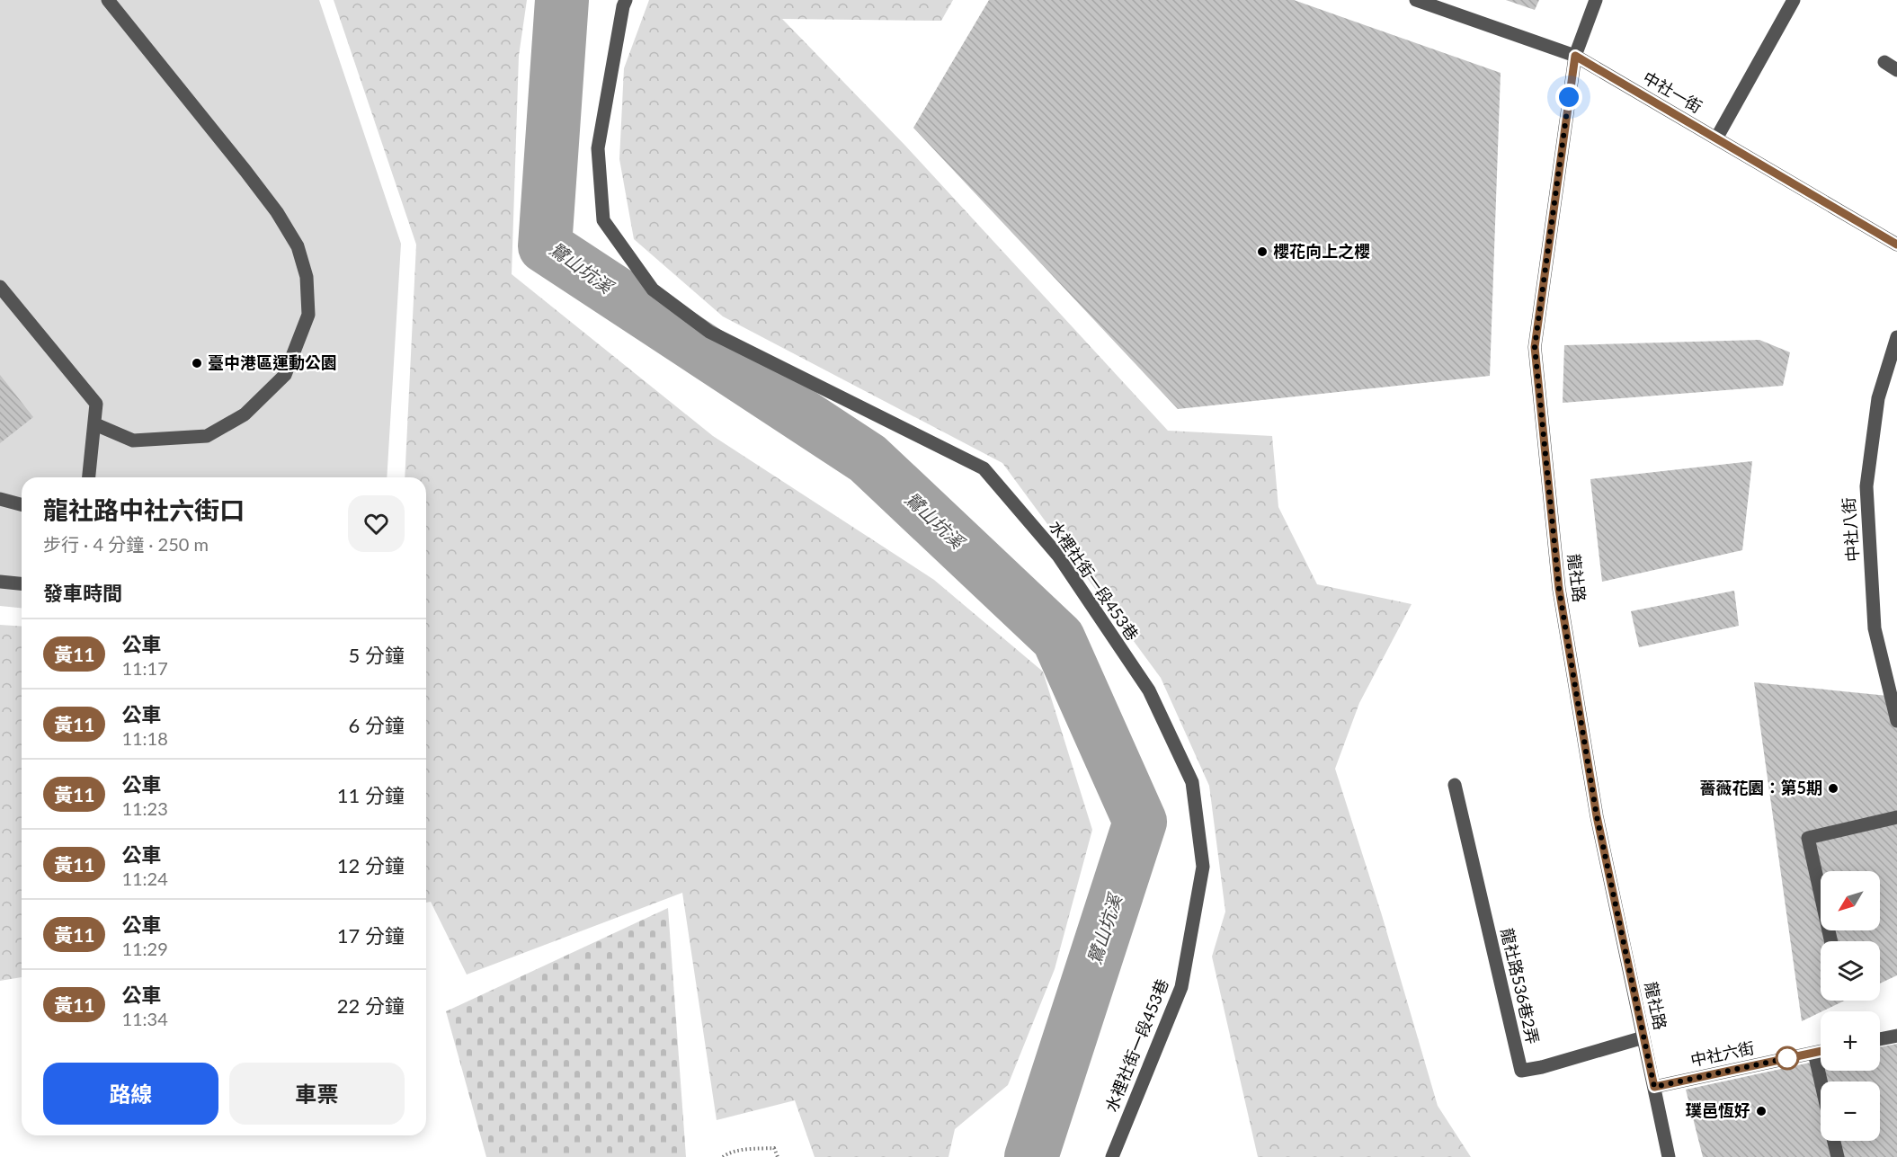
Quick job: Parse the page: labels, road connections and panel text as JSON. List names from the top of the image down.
{
  "streets": {
    "street": [
      "中社一街",
      "中社八街",
      "龍社路",
      "水裡社街一段453巷",
      "龍社路536巷2弄",
      "中社六街"
    ]
  },
  "crossings": [
    ["中社一街", "龍社路"],
    ["龍社路", "龍社路536巷2弄"],
    ["龍社路", "中社六街"]
  ],
  "water": ["鷺山坑溪"],
  "places": [
    "櫻花向上之櫻",
    "臺中港區運動公園",
    "薔薇花園：第5期",
    "璞邑恆好"
  ],
  "lines": ["bus line 黃11"],
  "north": "bottom left",
  "page": {
    "heading": [
      ["龍社路中社六街口", "步行 · 4 分鐘 · 250 m"],
      "發車時間"
    ],
    "list": [
      {
        "mark": "黃11",
        "name": "公車",
        "note": "11:17",
        "value": "5 分鐘"
      },
      {
        "mark": "黃11",
        "name": "公車",
        "note": "11:18",
        "value": "6 分鐘"
      },
      {
        "mark": "黃11",
        "name": "公車",
        "note": "11:23",
        "value": "11 分鐘"
      },
      {
        "mark": "黃11",
        "name": "公車",
        "note": "11:24",
        "value": "12 分鐘"
      },
      {
        "mark": "黃11",
        "name": "公車",
        "note": "11:29",
        "value": "17 分鐘"
      },
      {
        "mark": "黃11",
        "name": "公車",
        "note": "11:34",
        "value": "22 分鐘"
      }
    ],
    "map_buttons": ["+", "−"],
    "buttons": ["路線", "車票"]
  }
}
